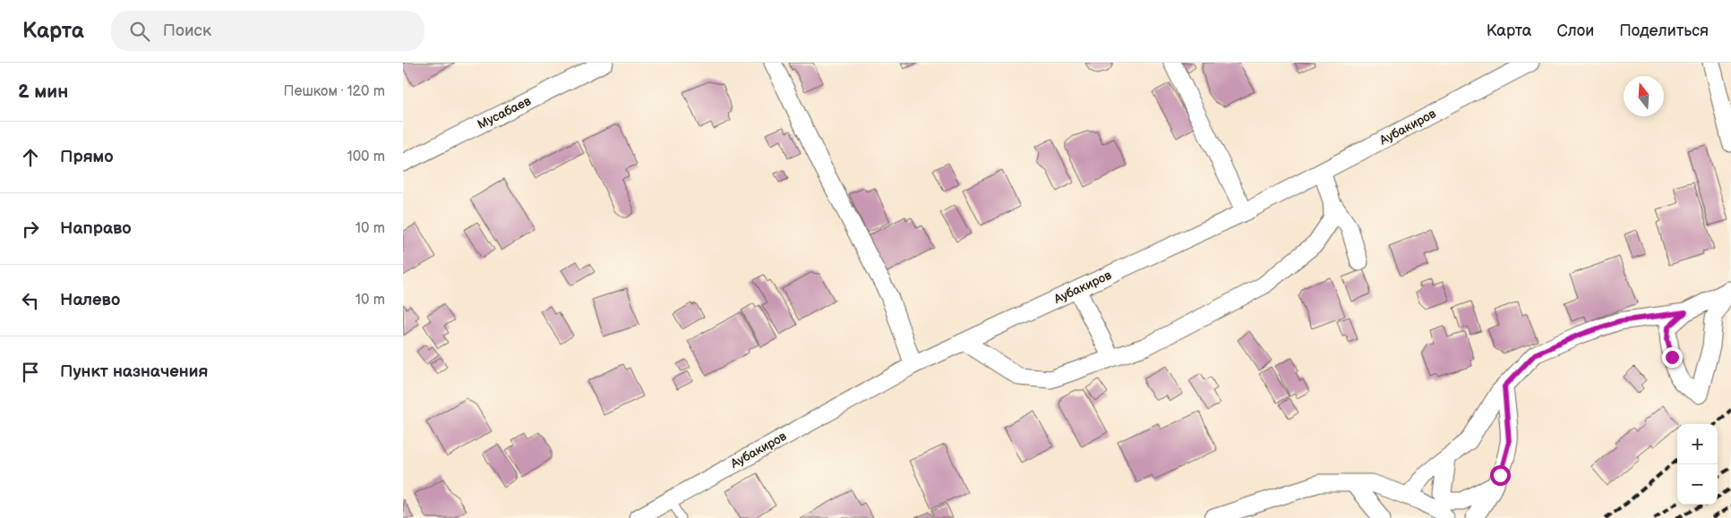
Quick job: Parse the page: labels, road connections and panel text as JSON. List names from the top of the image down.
{
  "streets": {
    "street": ["Мусабаев", "Аубакиров"]
  },
  "north": "top",
  "page": {
    "header": "Карта",
    "search": "Поиск",
    "nav": ["Карта", "Слои", "Поделиться"],
    "heading": ["2 мин", "Пешком · 120 m"],
    "list": [
      ["Прямо", "100 m"],
      ["Направо", "10 m"],
      ["Налево", "10 m"],
      "Пункт назначения"
    ],
    "map_buttons": ["+", "−"]
  }
}
